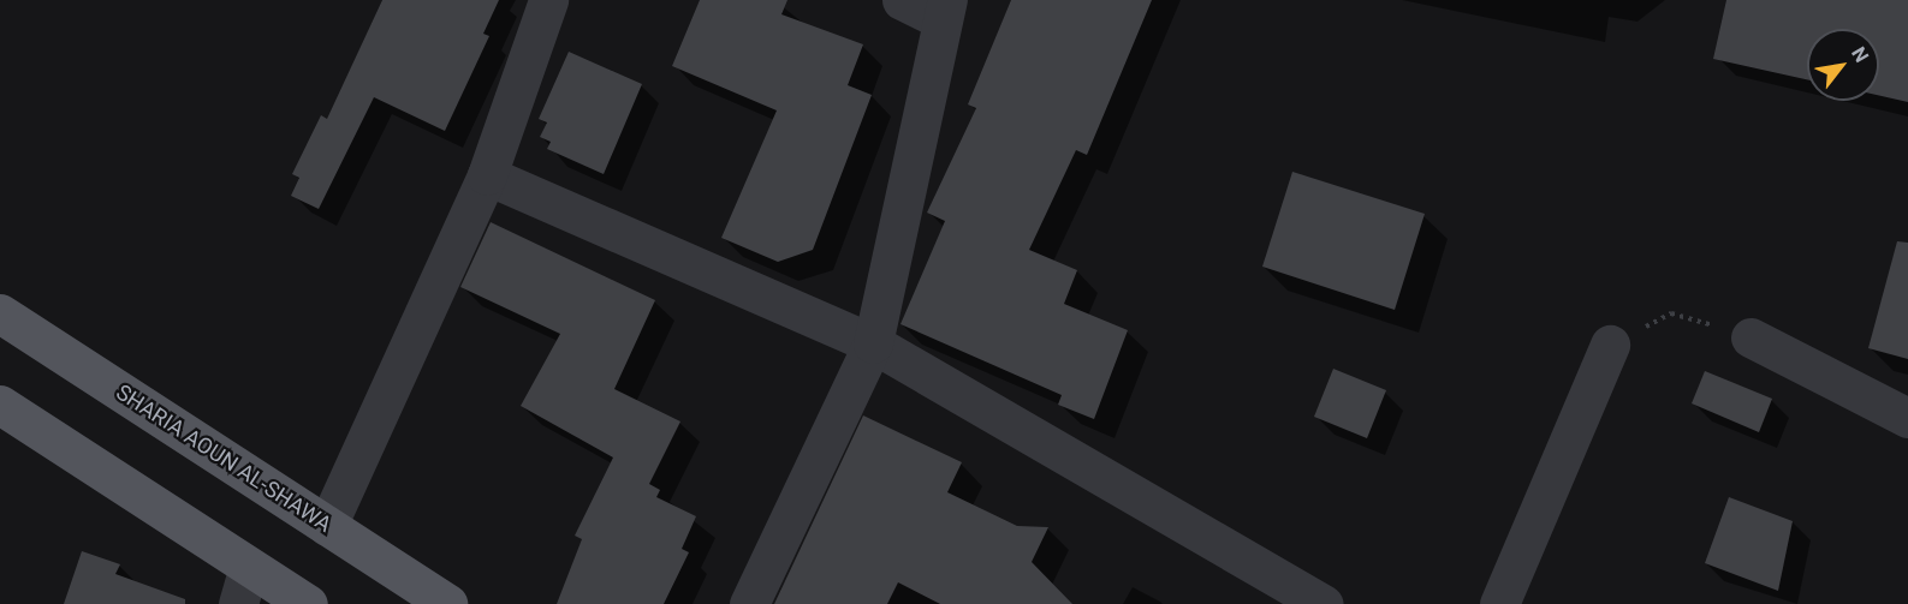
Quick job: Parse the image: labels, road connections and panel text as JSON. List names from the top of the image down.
{
  "streets": {
    "main road": ["SHARIA AOUN AL-SHAWA"]
  },
  "north": "top right"
}
